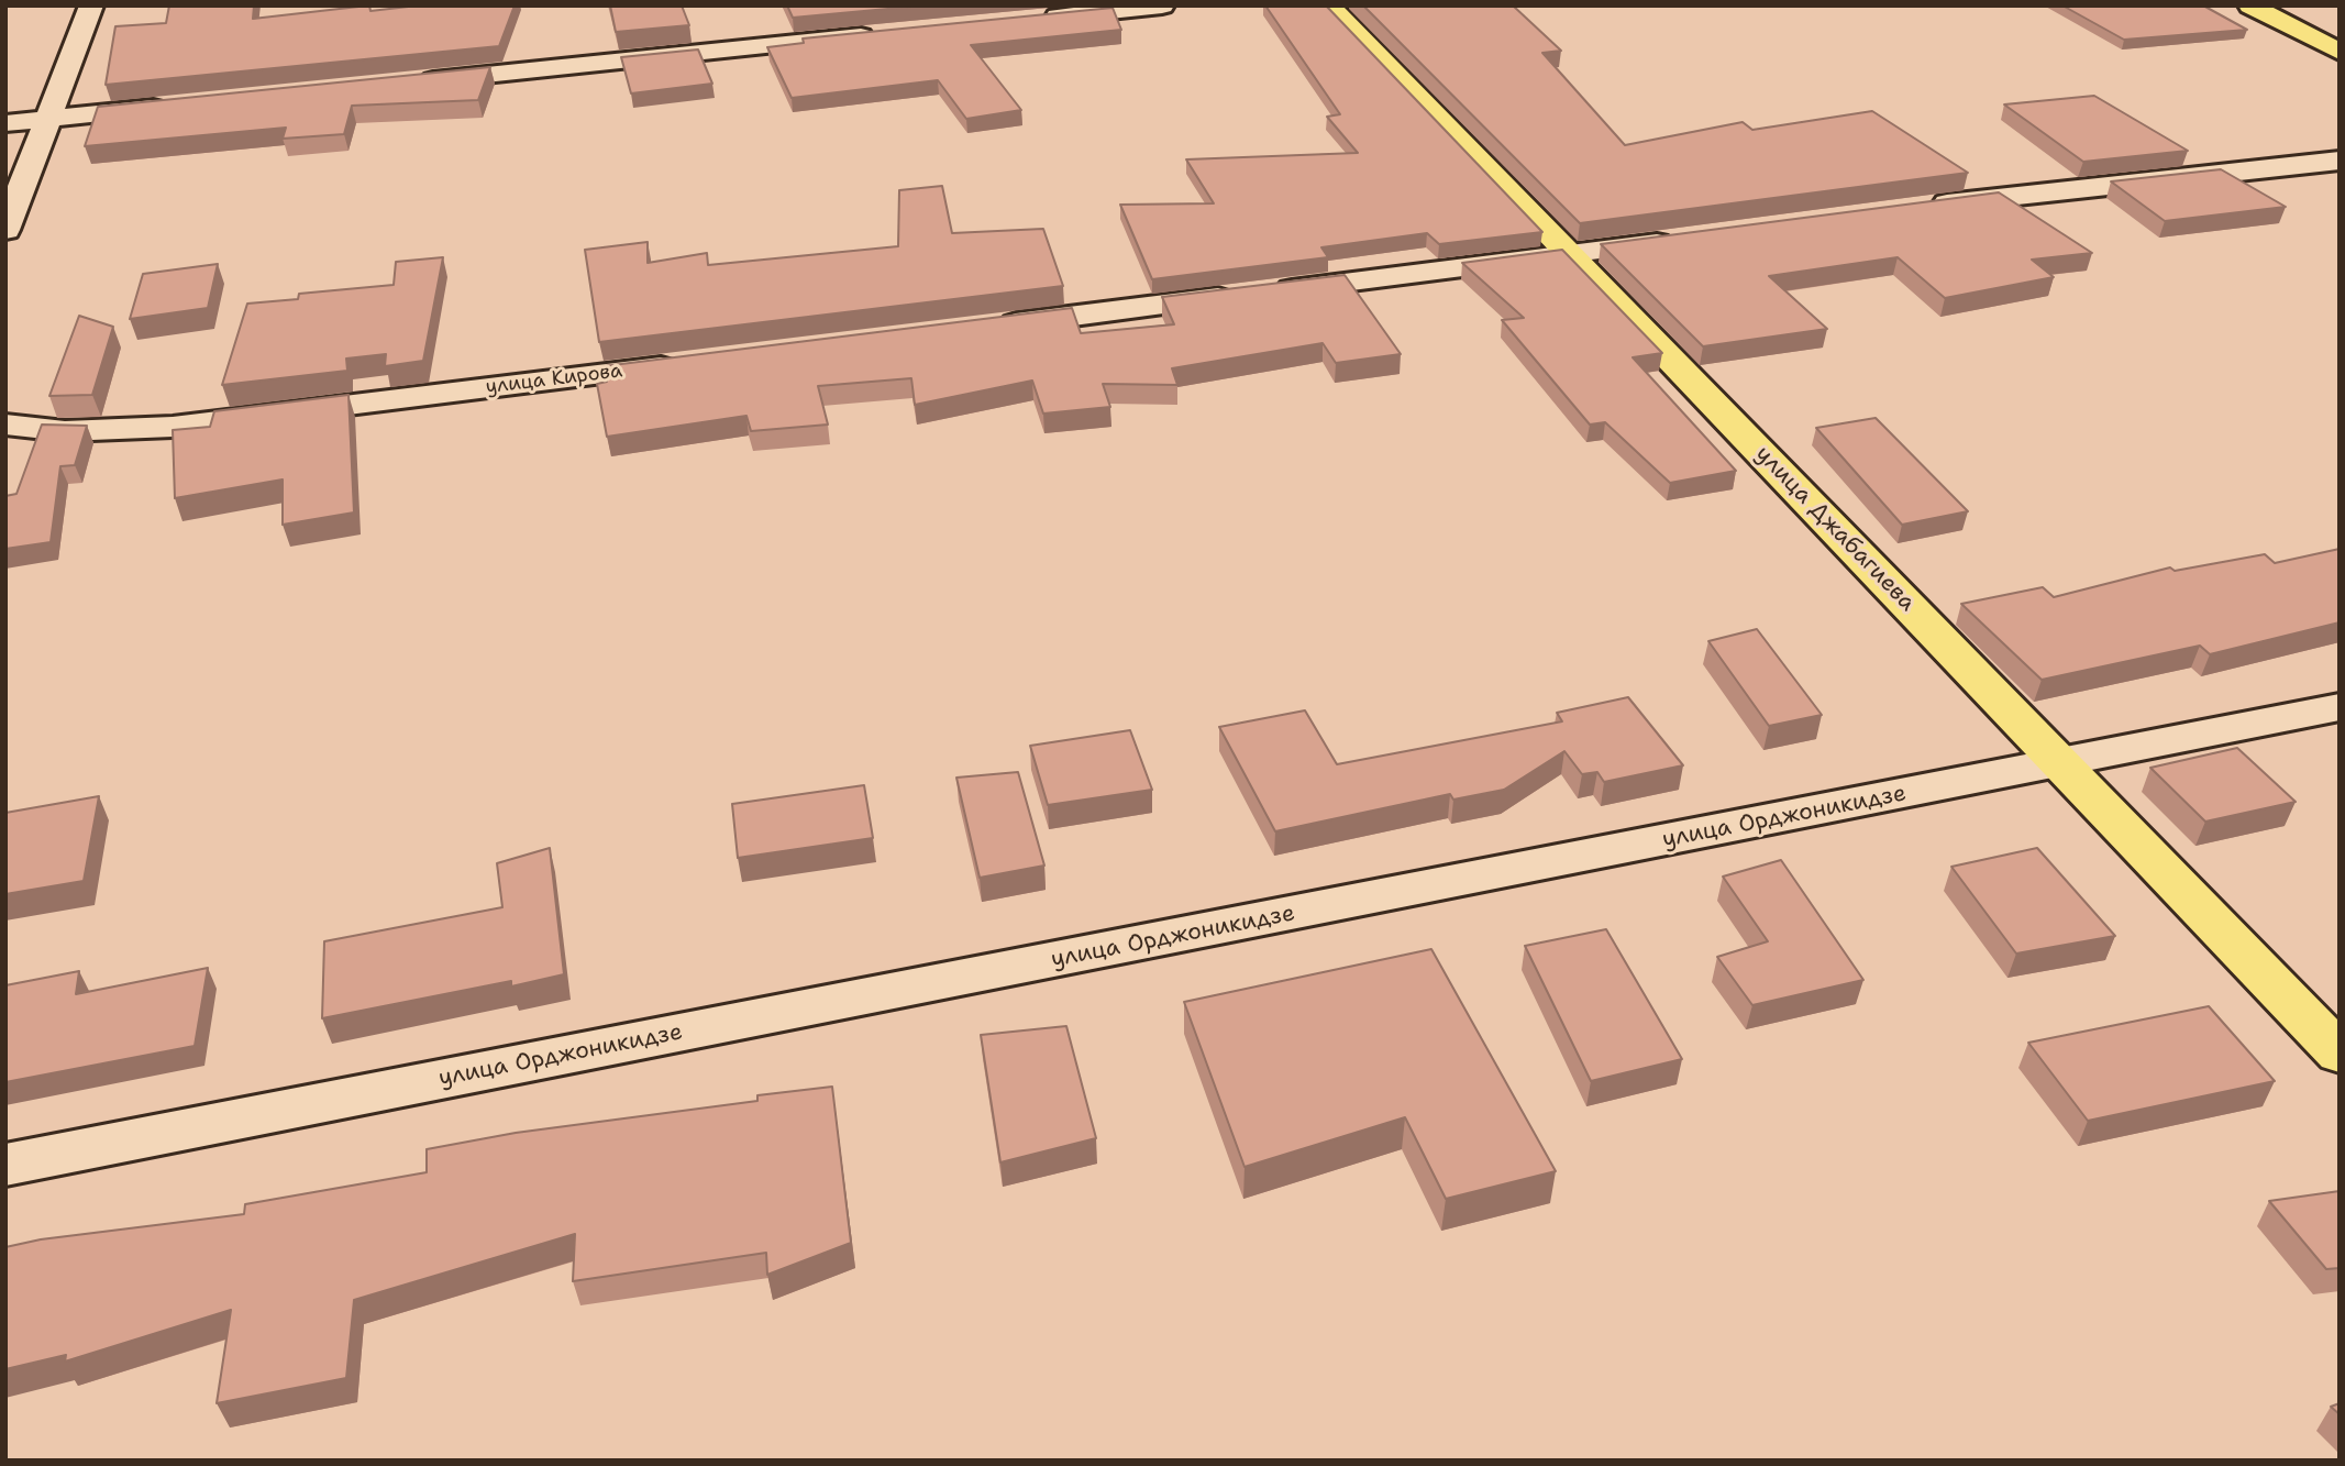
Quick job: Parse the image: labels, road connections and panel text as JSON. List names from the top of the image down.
{
  "streets": {
    "main road": ["улица Джабагиева"],
    "street": ["улица Кирова", "улица Орджоникидзе"]
  },
  "crossings": [
    ["улица Джабагиева", "улица Орджоникидзе"]
  ]
}
